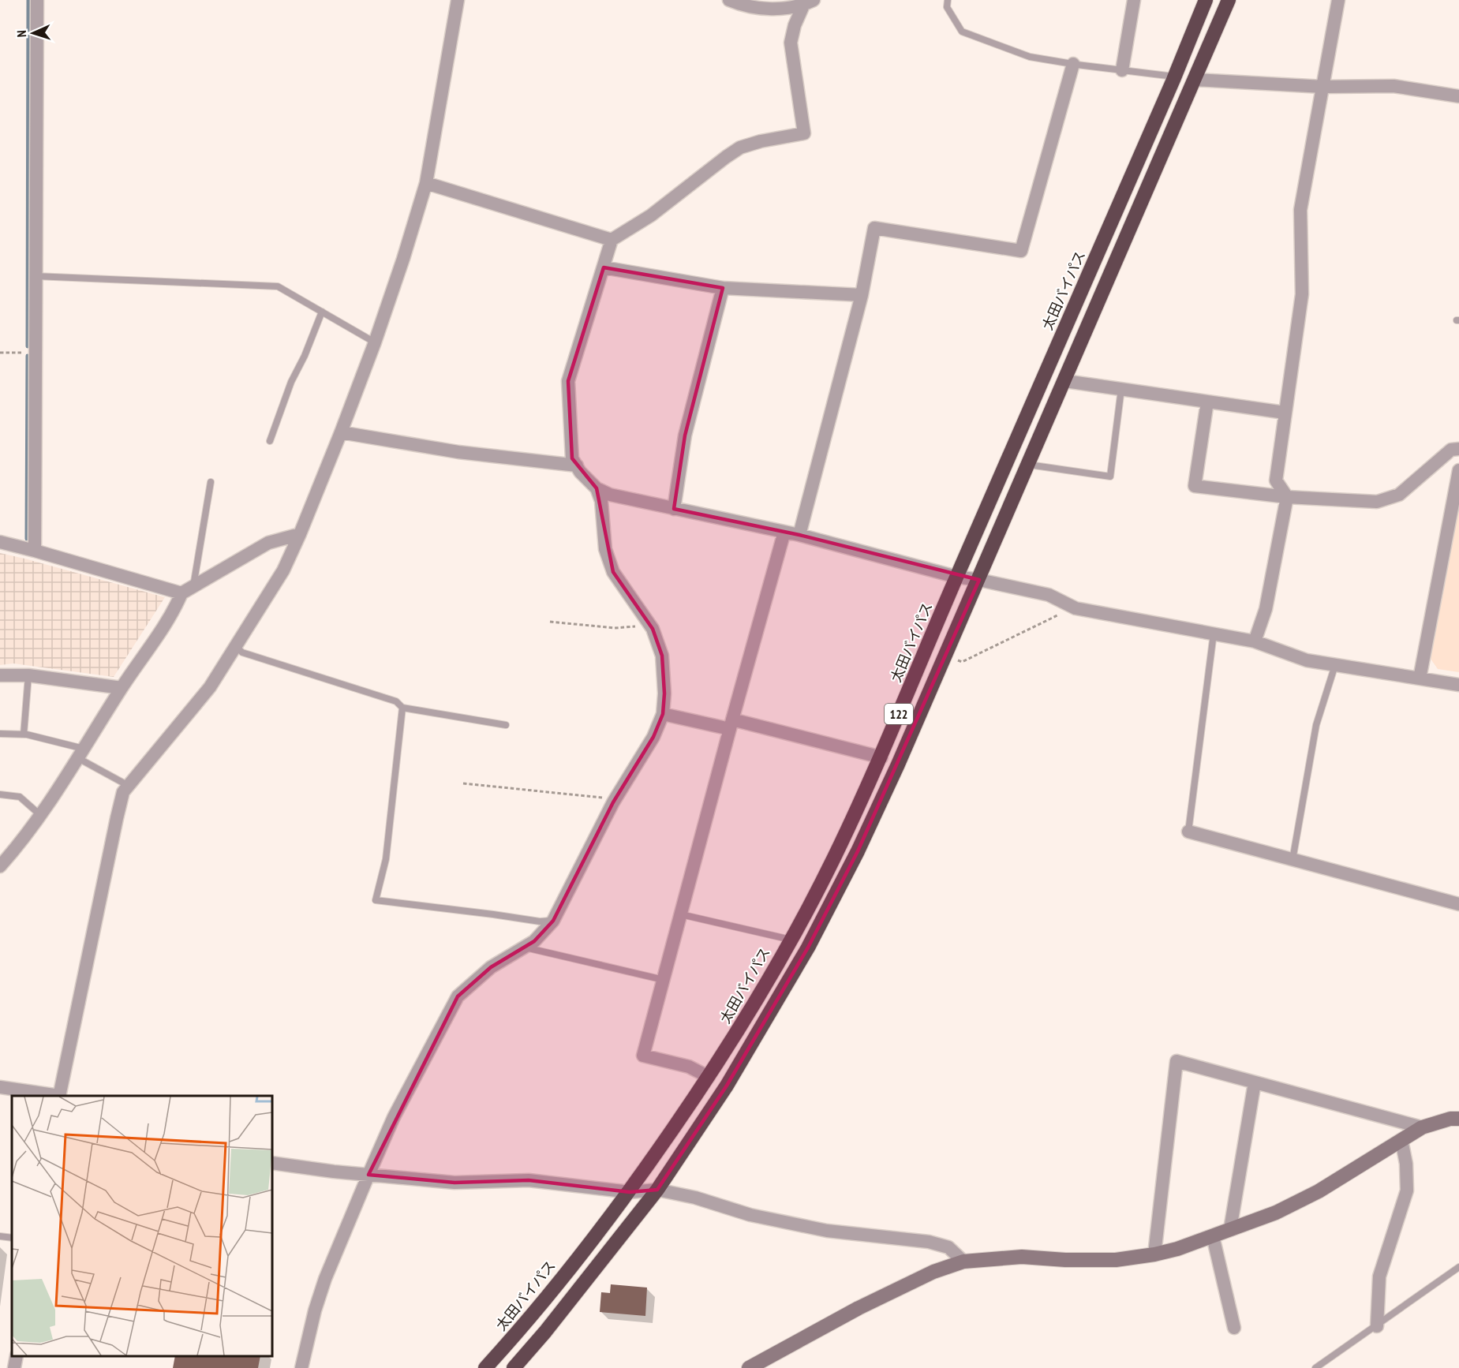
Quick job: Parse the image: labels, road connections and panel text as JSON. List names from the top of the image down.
{
  "streets": {
    "highway": ["太田バイパス", "122"]
  },
  "north": "left"
}
